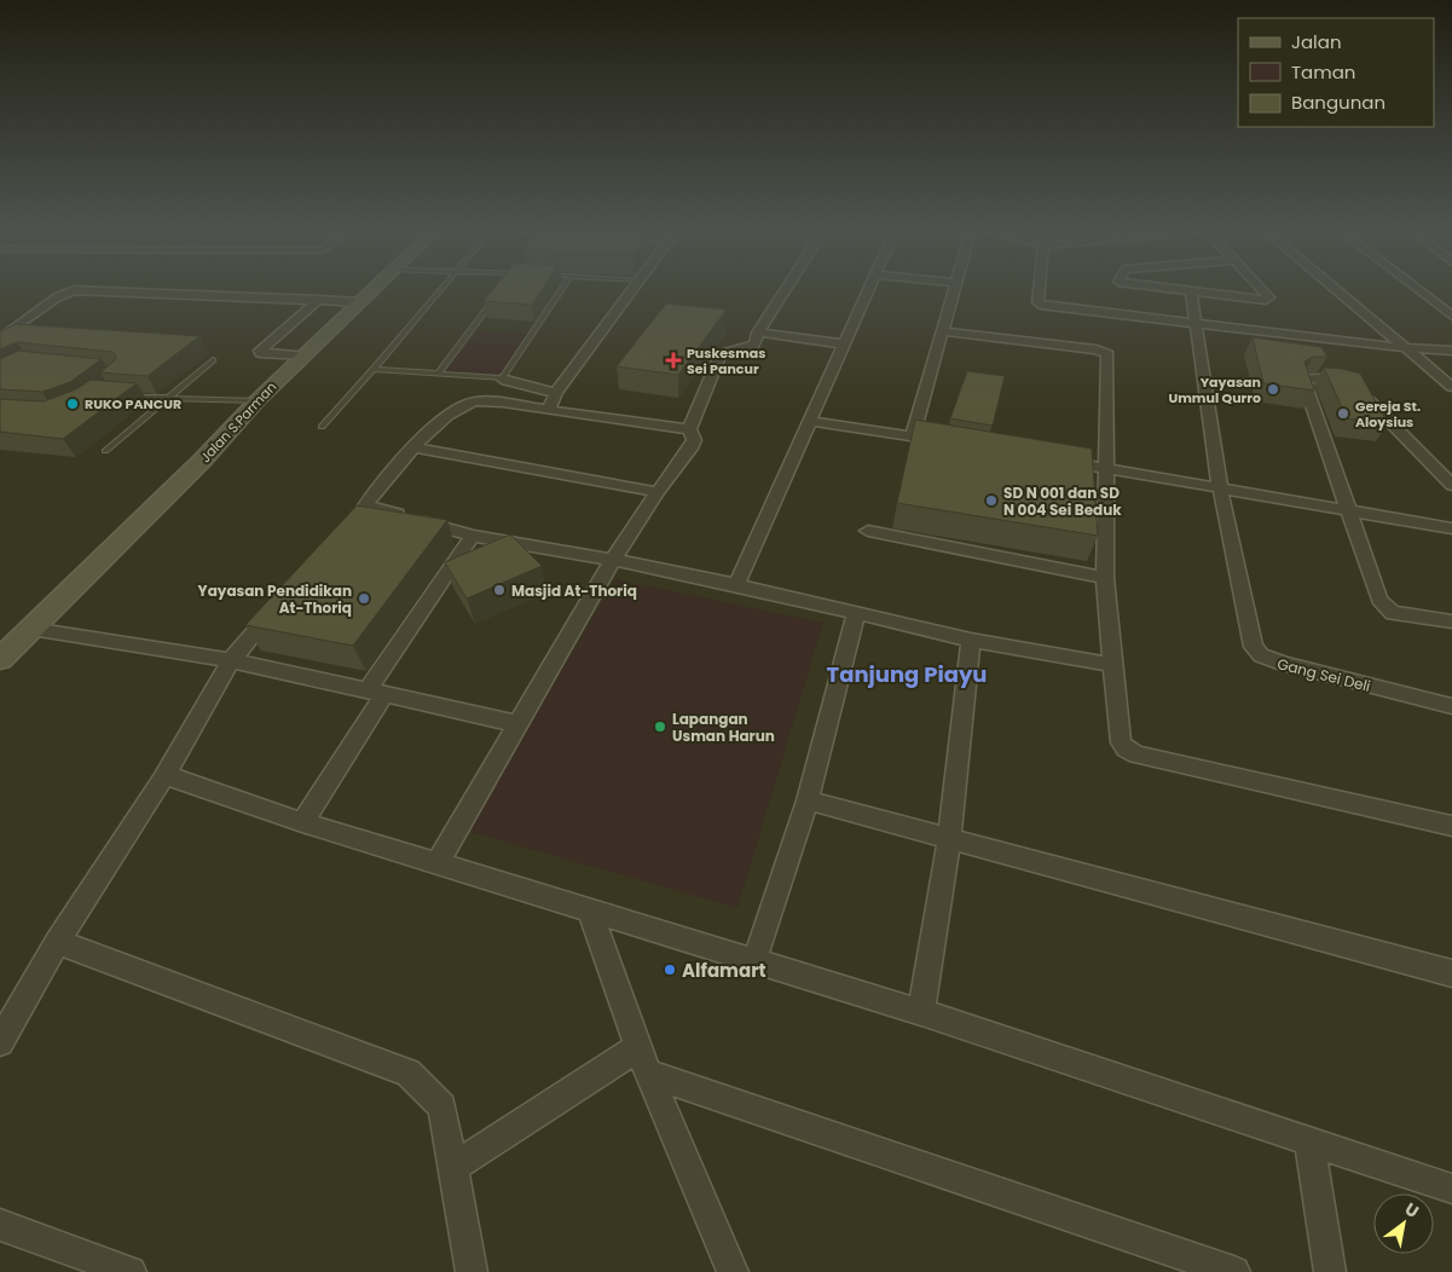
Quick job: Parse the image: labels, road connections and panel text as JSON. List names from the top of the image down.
{
  "streets": {
    "main road": ["Jalan S.Parman"],
    "street": ["Gang Sei Deli"]
  },
  "districts": ["Tanjung Piayu"],
  "places": {
    "health": ["Puskesmas Sei Pancur"],
    "other": [
      "Yayasan Ummul Qurro",
      "RUKO PANCUR",
      "Gereja St. Aloysius",
      "SD N 001 dan SD N 004 Sei Beduk",
      "Masjid At-Thoriq",
      "Yayasan Pendidikan At-Thoriq",
      "Lapangan Usman Harun",
      "Alfamart"
    ]
  },
  "legend": ["Jalan", "Taman", "Bangunan"],
  "north": "top right"
}
